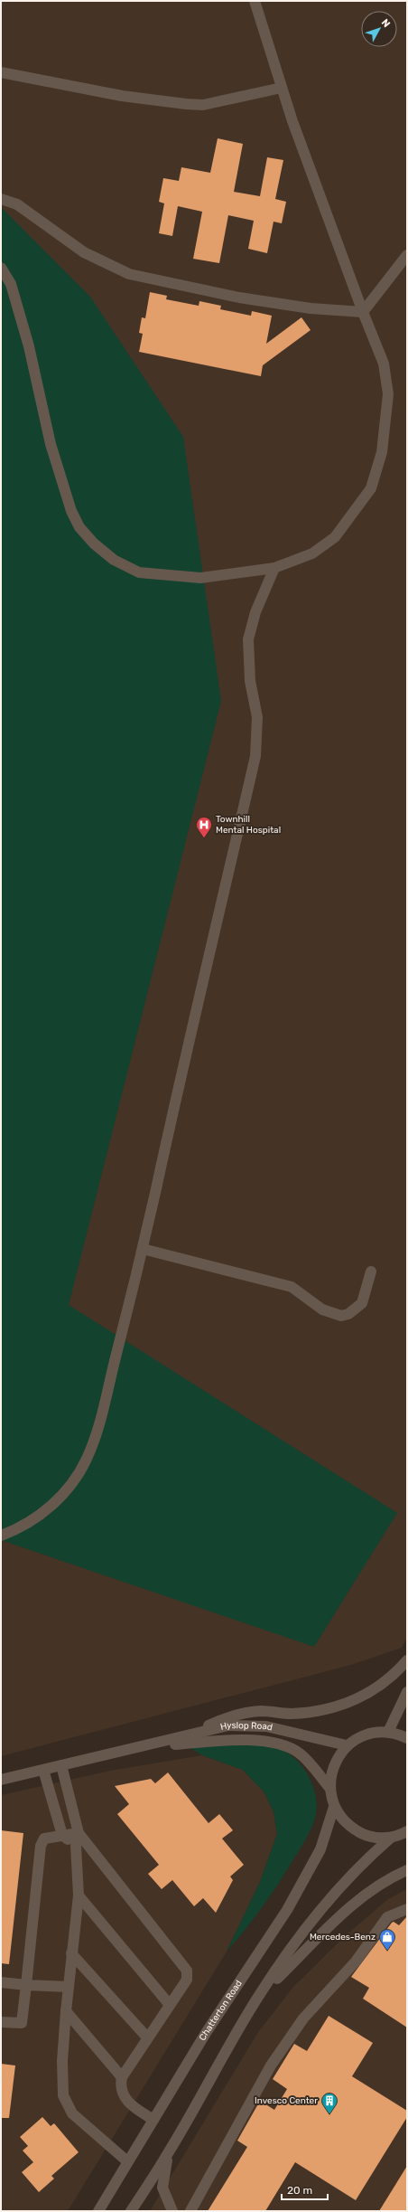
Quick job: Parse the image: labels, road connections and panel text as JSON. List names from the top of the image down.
{
  "streets": {
    "street": ["Hyslop Road", "Chatterton Road"]
  },
  "places": {
    "hospital": ["Townhill Mental Hospital"],
    "shop": ["Mercedes-Benz"],
    "building": ["Invesco Center"]
  },
  "scale_bar": "20 m",
  "north": "top right"
}
